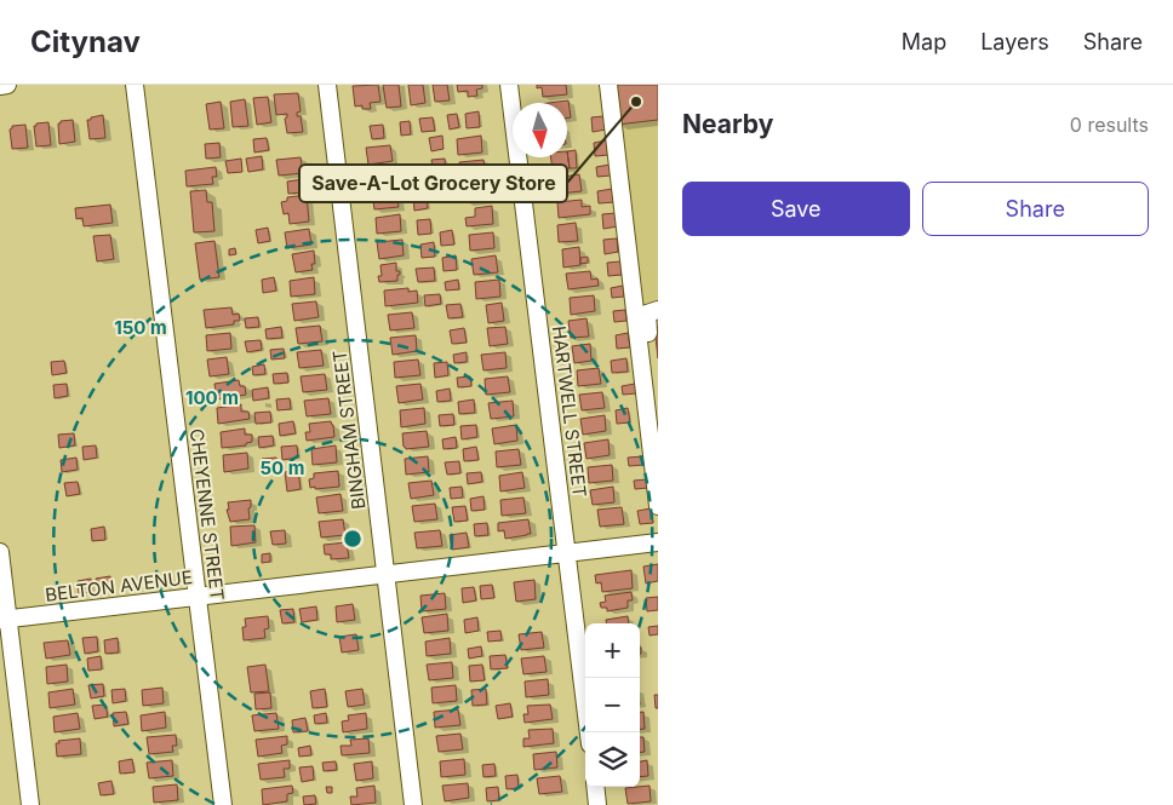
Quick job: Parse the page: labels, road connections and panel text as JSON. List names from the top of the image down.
{
  "streets": {
    "street": [
      "HARTWELL STREET",
      "BINGHAM STREET",
      "CHEYENNE STREET",
      "BELTON AVENUE"
    ]
  },
  "crossings": [
    ["HARTWELL STREET", "BELTON AVENUE"],
    ["BINGHAM STREET", "BELTON AVENUE"],
    ["CHEYENNE STREET", "BELTON AVENUE"]
  ],
  "places": ["Save-A-Lot Grocery Store"],
  "north": "bottom",
  "page": {
    "header": "Citynav",
    "nav": ["Map", "Layers", "Share"],
    "heading": ["Nearby", "0 results"],
    "buttons": ["Save", "Share"],
    "map_buttons": ["+", "−"]
  },
  "rings": ["150 m", "100 m", "50 m"]
}
